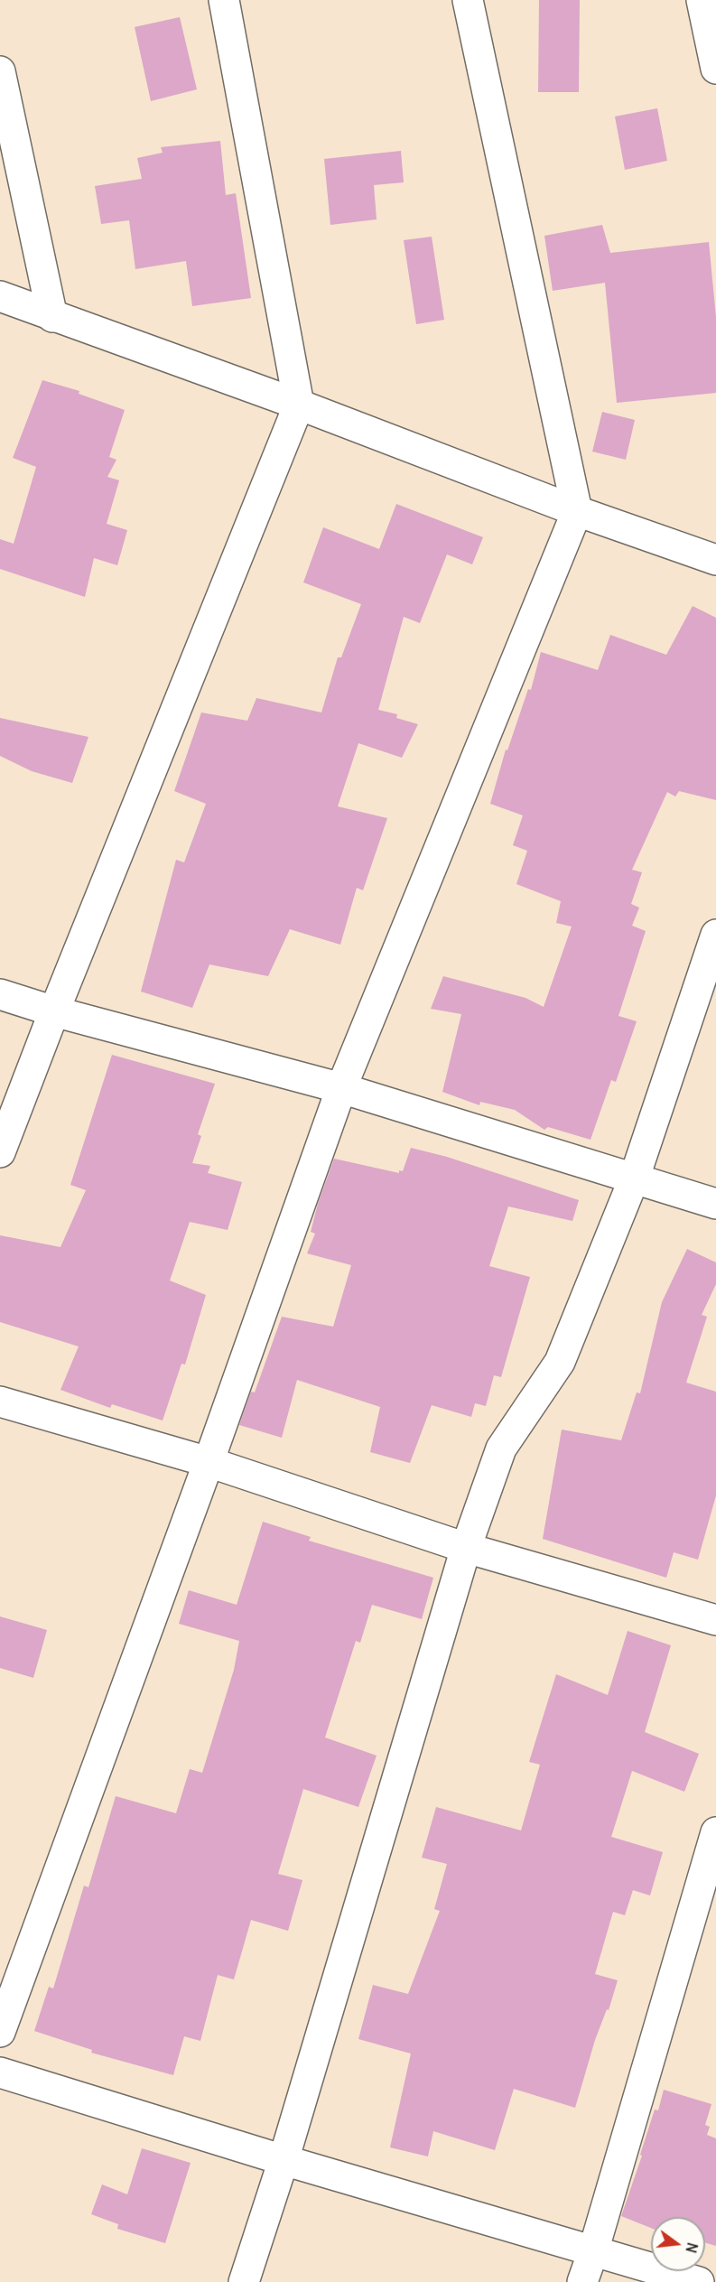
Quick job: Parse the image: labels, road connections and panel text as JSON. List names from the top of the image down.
{
  "north": "right"
}
